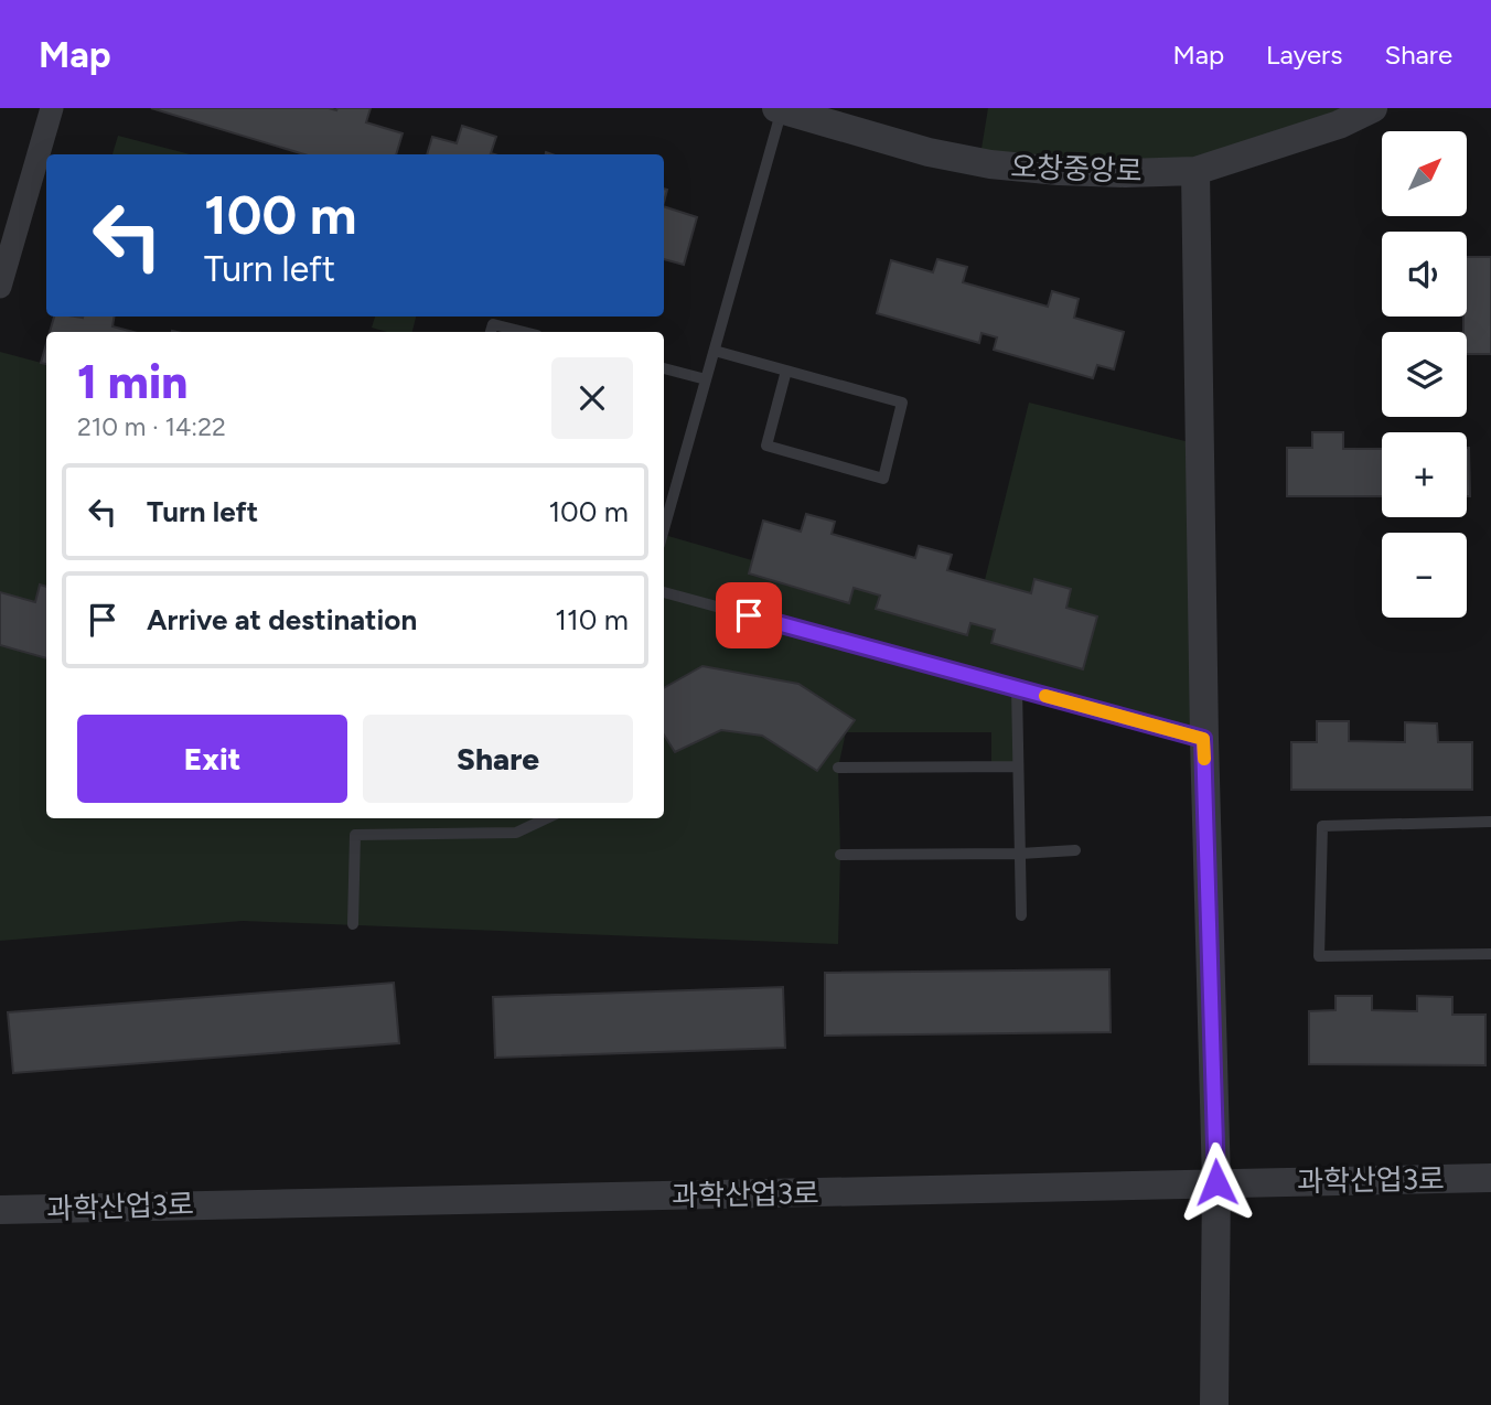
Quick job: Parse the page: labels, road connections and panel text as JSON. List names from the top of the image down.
{
  "streets": {
    "street": ["오창중앙로", "과학산업3로"]
  },
  "north": "top right",
  "page": {
    "header": "Map",
    "nav": ["Map", "Layers", "Share"],
    "map_buttons": ["+", "−"],
    "turn": ["100 m", "Turn left"],
    "heading": ["1 min", "210 m · 14:22"],
    "list": [
      {
        "name": "Turn left",
        "value": "100 m"
      },
      {
        "name": "Arrive at destination",
        "value": "110 m"
      }
    ],
    "buttons": ["Exit", "Share"]
  }
}
